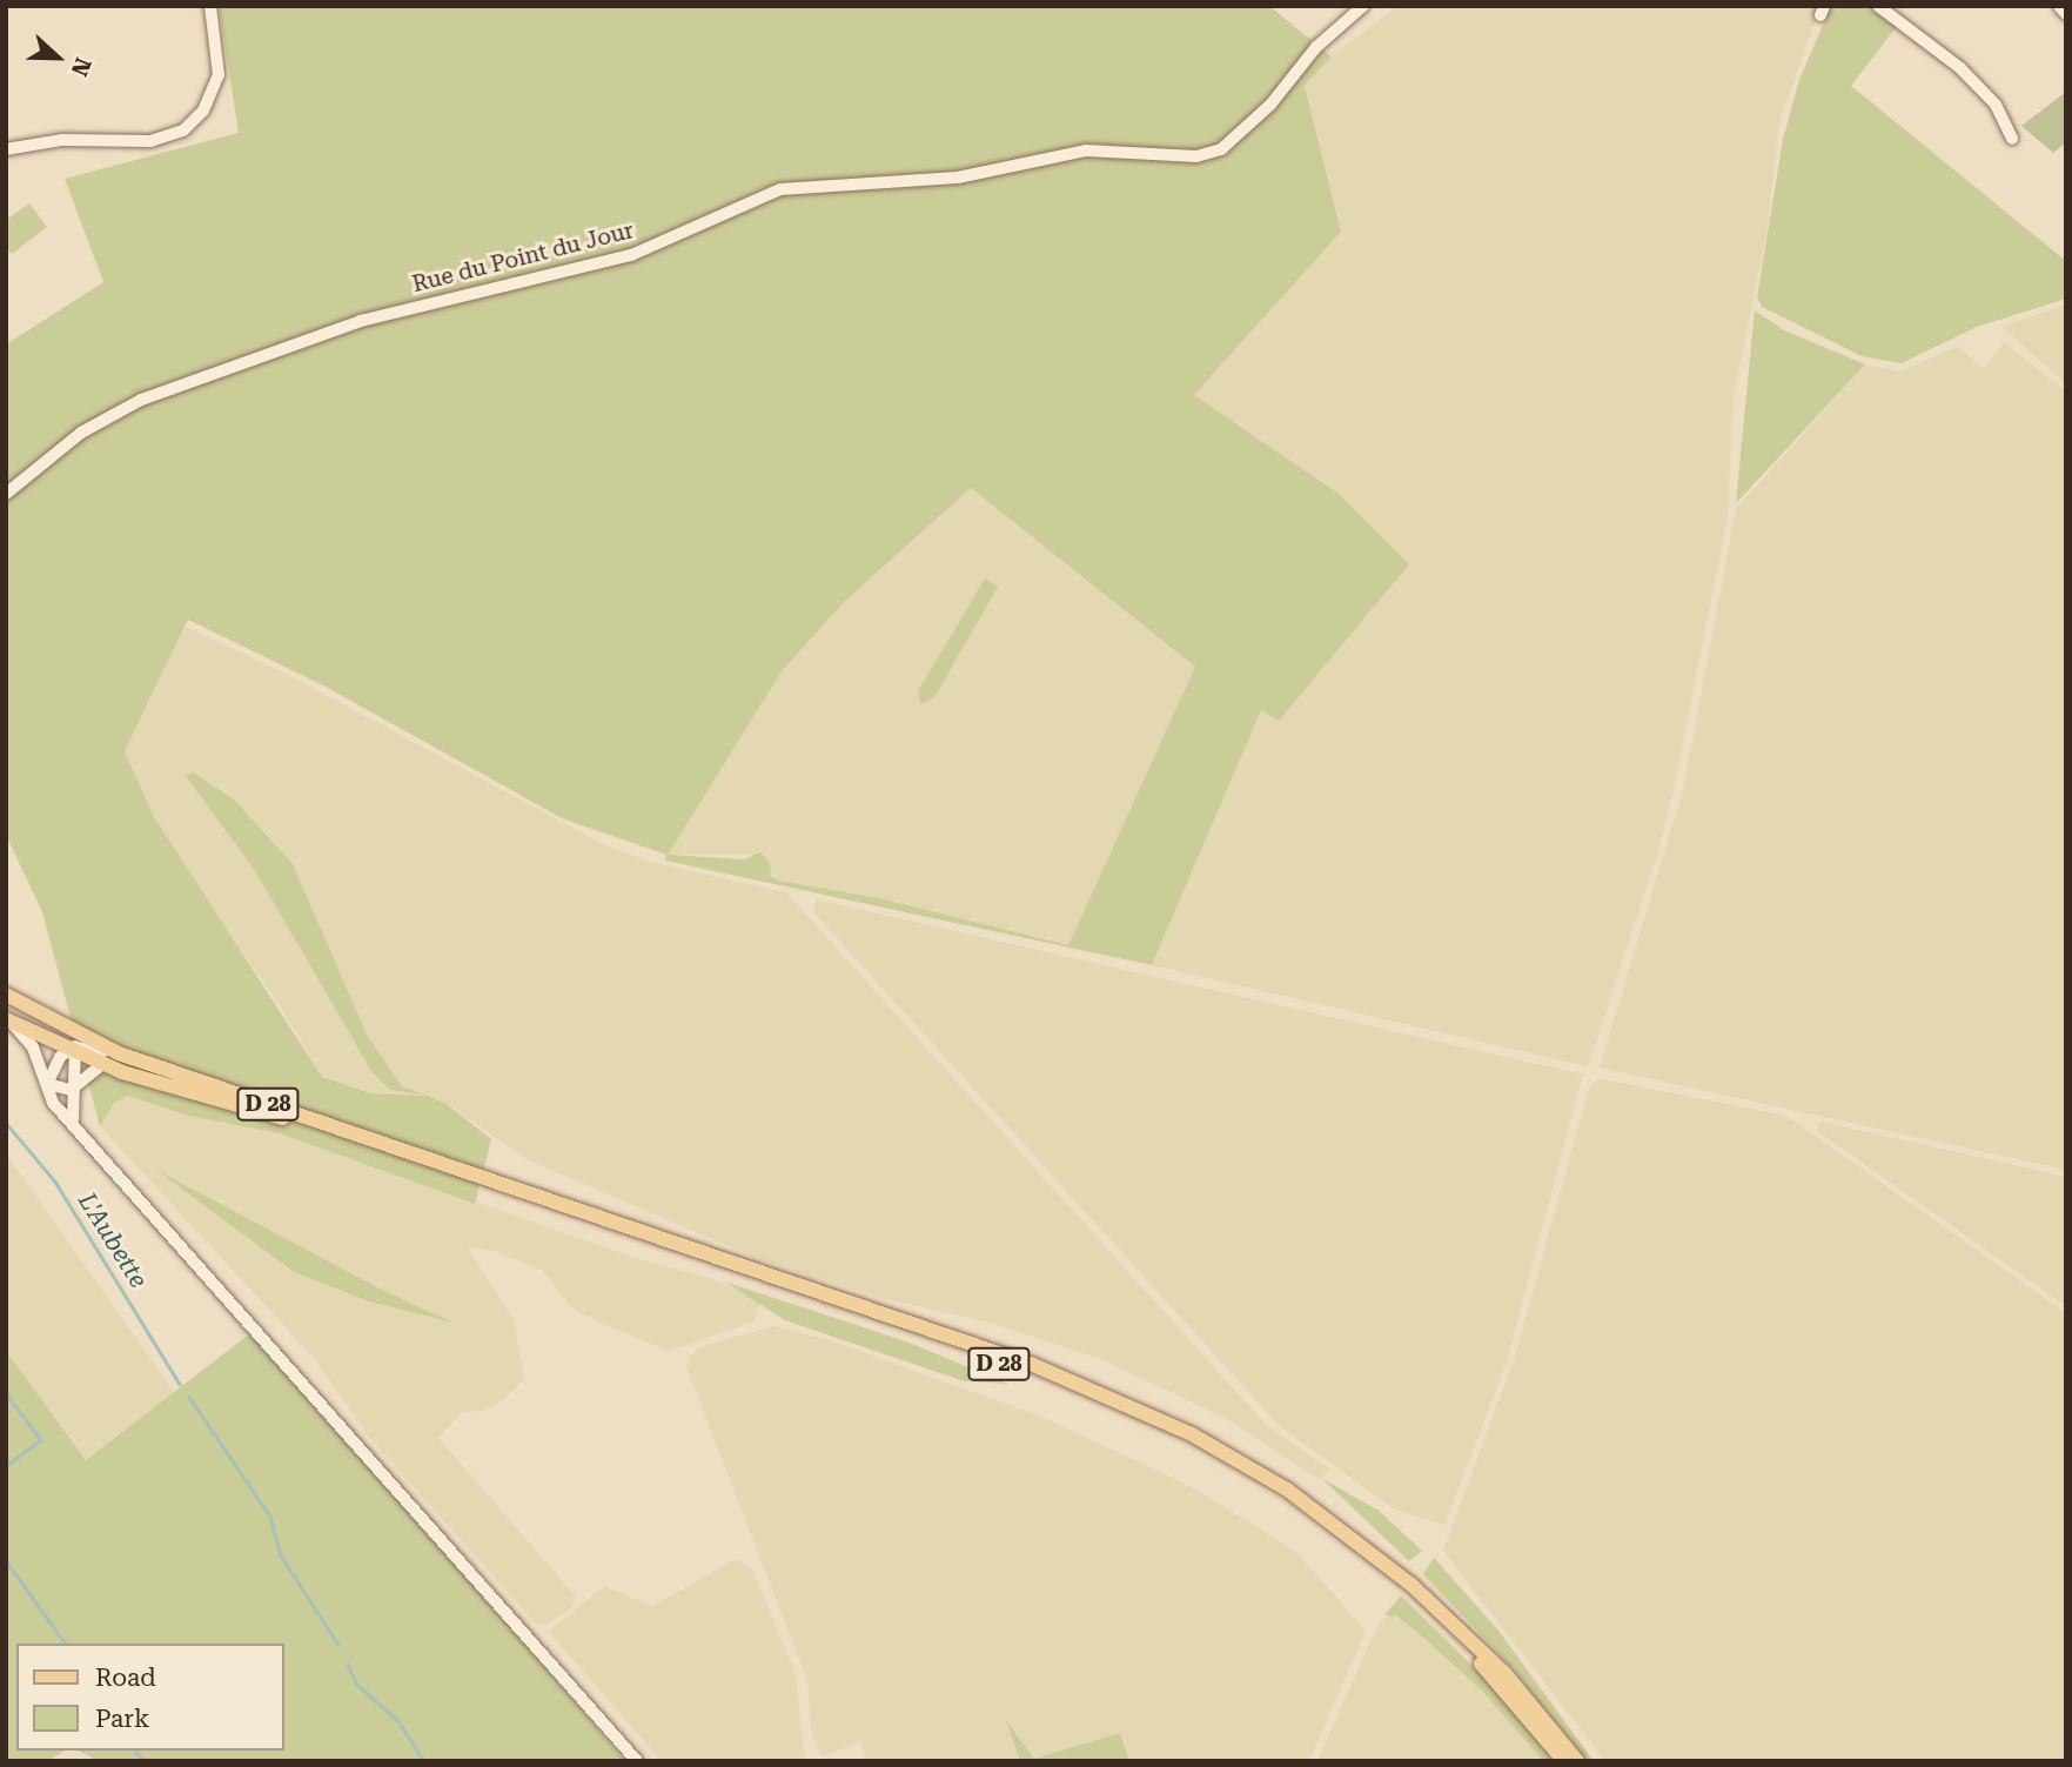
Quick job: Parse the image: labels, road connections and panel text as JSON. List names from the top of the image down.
{
  "streets": {
    "main road": ["D 28"],
    "street": ["Rue du Point du Jour"]
  },
  "water": ["L'Aubette"],
  "legend": ["Road", "Park"],
  "north": "right"
}
